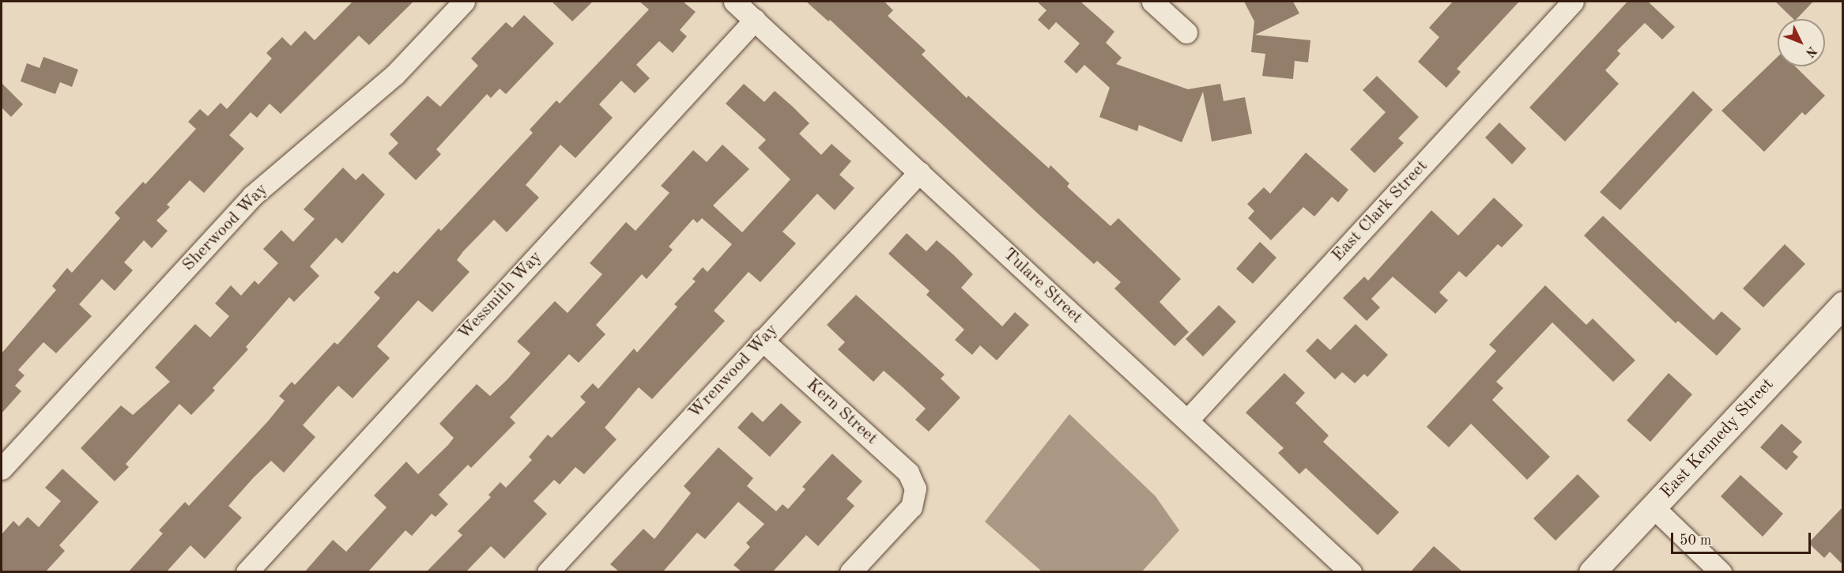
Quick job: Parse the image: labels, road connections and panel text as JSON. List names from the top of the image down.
{
  "streets": {
    "street": [
      "East Clark Street",
      "Sherwood Way",
      "Tulare Street",
      "Wessmith Way",
      "Wrenwood Way",
      "Kern Street",
      "East Kennedy Street"
    ]
  },
  "crossings": [
    ["East Clark Street", "Tulare Street"],
    ["Tulare Street", "Wessmith Way"],
    ["Tulare Street", "Wrenwood Way"],
    ["Wrenwood Way", "Kern Street"]
  ],
  "scale_bar": "50 m",
  "north": "bottom right"
}
